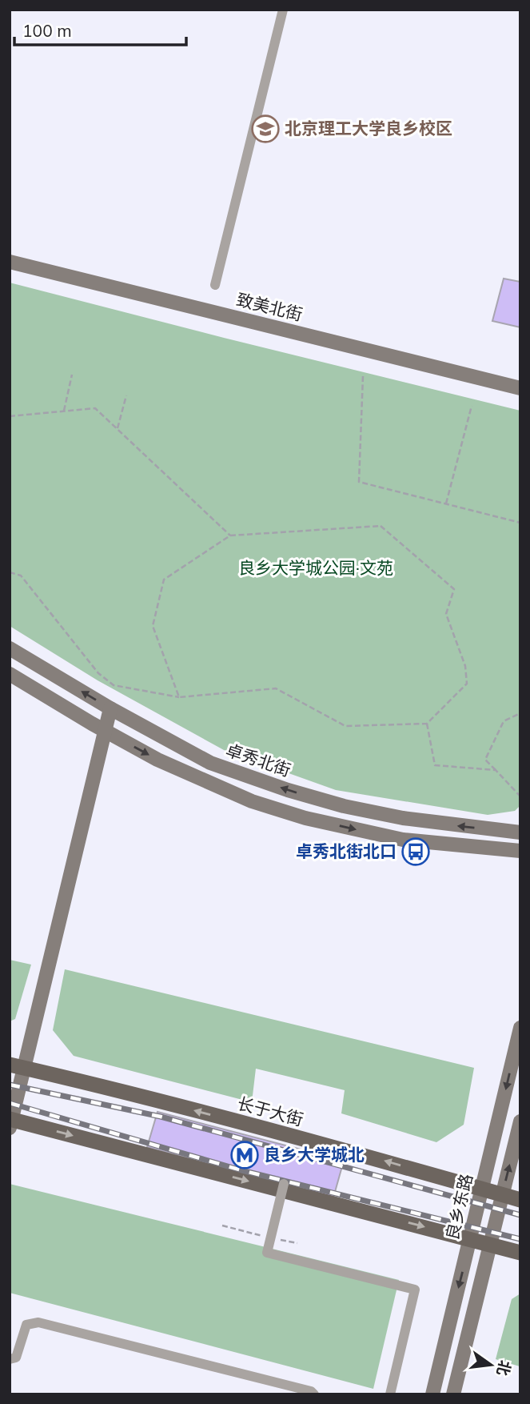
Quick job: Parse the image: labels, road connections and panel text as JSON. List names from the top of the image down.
{
  "streets": {
    "main road": [
      "致美北街",
      "卓秀北街",
      "长于大街",
      "良乡东路"
    ]
  },
  "crossings": [
    ["长于大街", "良乡东路"]
  ],
  "parks": ["良乡大学城公园·文苑"],
  "places": {
    "school or university": ["北京理工大学良乡校区"],
    "bus stop": ["卓秀北街北口"],
    "metro station": ["良乡大学城北"]
  },
  "scale_bar": "100 m",
  "north": "right"
}
